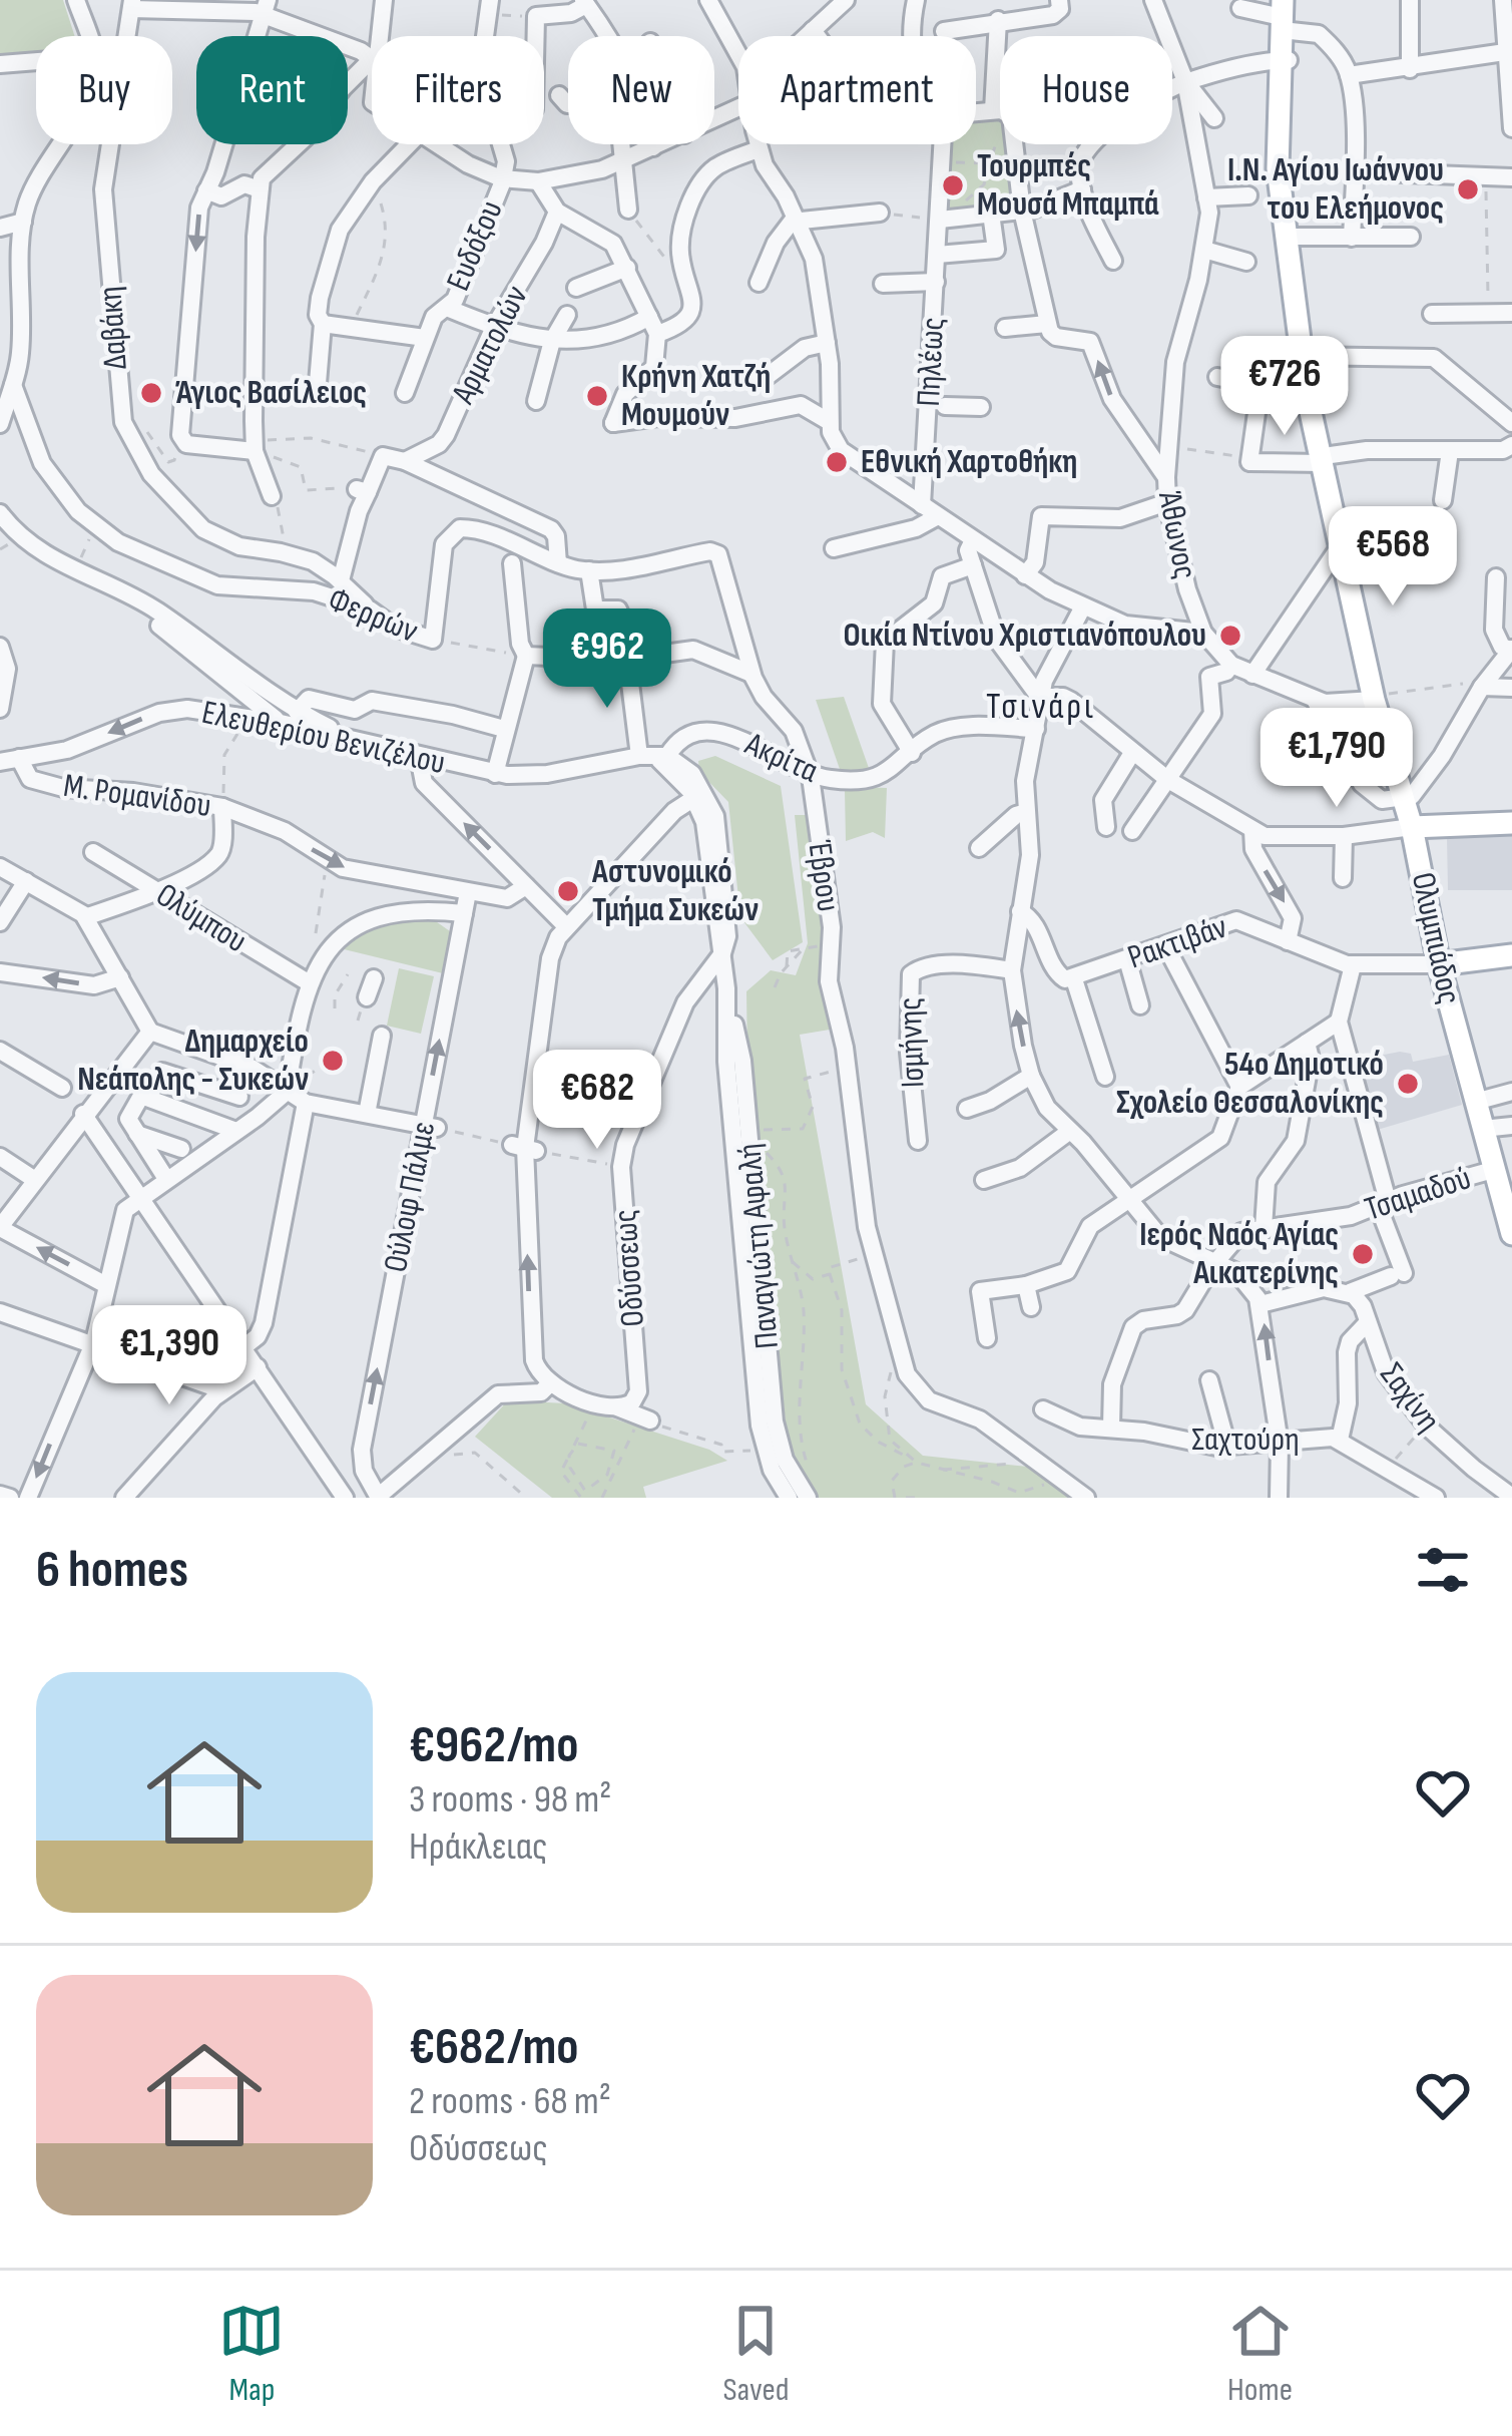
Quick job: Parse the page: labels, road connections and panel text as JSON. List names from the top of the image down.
{
  "streets": {
    "main road": ["Ολυμπιάδος", "Ρακτιβάν"],
    "street": [
      "Ευδόξου",
      "Δαβάκη",
      "Αρματολών",
      "Πηλέως",
      "Άθωνος",
      "Φερρών",
      "Ελευθερίου Βενιζέλου",
      "Ακρίτα",
      "Μ. Ρομανίδου",
      "Έβρου",
      "Ολύμπου",
      "Ισμήνης",
      "Τσαμαδού",
      "Ούλοφ Πάλμε",
      "Παναγιώτη Αφαλή",
      "Οδύσσεως",
      "Σαχίνη",
      "Σαχτούρη"
    ]
  },
  "crossings": [
    ["Δαβάκη", "Φερρών"],
    ["Φερρών", "Έβρου"],
    ["Ελευθερίου Βενιζέλου", "Ακρίτα"],
    ["Ελευθερίου Βενιζέλου", "Μ. Ρομανίδου"],
    ["Ελευθερίου Βενιζέλου", "Παναγιώτη Αφαλή"],
    ["Ακρίτα", "Έβρου"],
    ["Ακρίτα", "Παναγιώτη Αφαλή"],
    ["Μ. Ρομανίδου", "Ούλοφ Πάλμε"],
    ["Ολυμπιάδος", "Ρακτιβάν"],
    ["Ολυμπιάδος", "Τσαμαδού"],
    ["Τσαμαδού", "Σαχτούρη"],
    ["Παναγιώτη Αφαλή", "Οδύσσεως"]
  ],
  "one_way": ["Μ. Ρομανίδου"],
  "districts": ["Τσινάρι"],
  "places": [
    "Τουρμπές Μουσά Μπαμπά",
    "Ι.Ν. Αγίου Ιωάννου του Ελεήμονος",
    "Άγιος Βασίλειος",
    "Κρήνη Χατζή Μουμούν",
    "Εθνική Χαρτοθήκη",
    "Οικία Ντίνου Χριστιανόπουλου",
    "Αστυνομικό Τμήμα Συκεών",
    "Δημαρχείο Νεάπολης - Συκεών",
    "54ο Δημοτικό Σχολείο Θεσσαλονίκης",
    "Ιερός Ναός Αγίας Αικατερίνης"
  ],
  "page": {
    "chip": [
      "Buy",
      "Rent",
      "Filters",
      "New",
      "Apartment",
      "House"
    ],
    "price": [
      "€726",
      "€568",
      "€962",
      "€1,790",
      "€682",
      "€1,390"
    ],
    "heading": "6 homes",
    "list": [
      {
        "name": "€962/mo",
        "note": "3 rooms · 98 m² · Ηράκλειας"
      },
      {
        "name": "€682/mo",
        "note": "2 rooms · 68 m² · Οδύσσεως"
      }
    ],
    "tabs": ["Map", "Saved", "Home"]
  }
}
